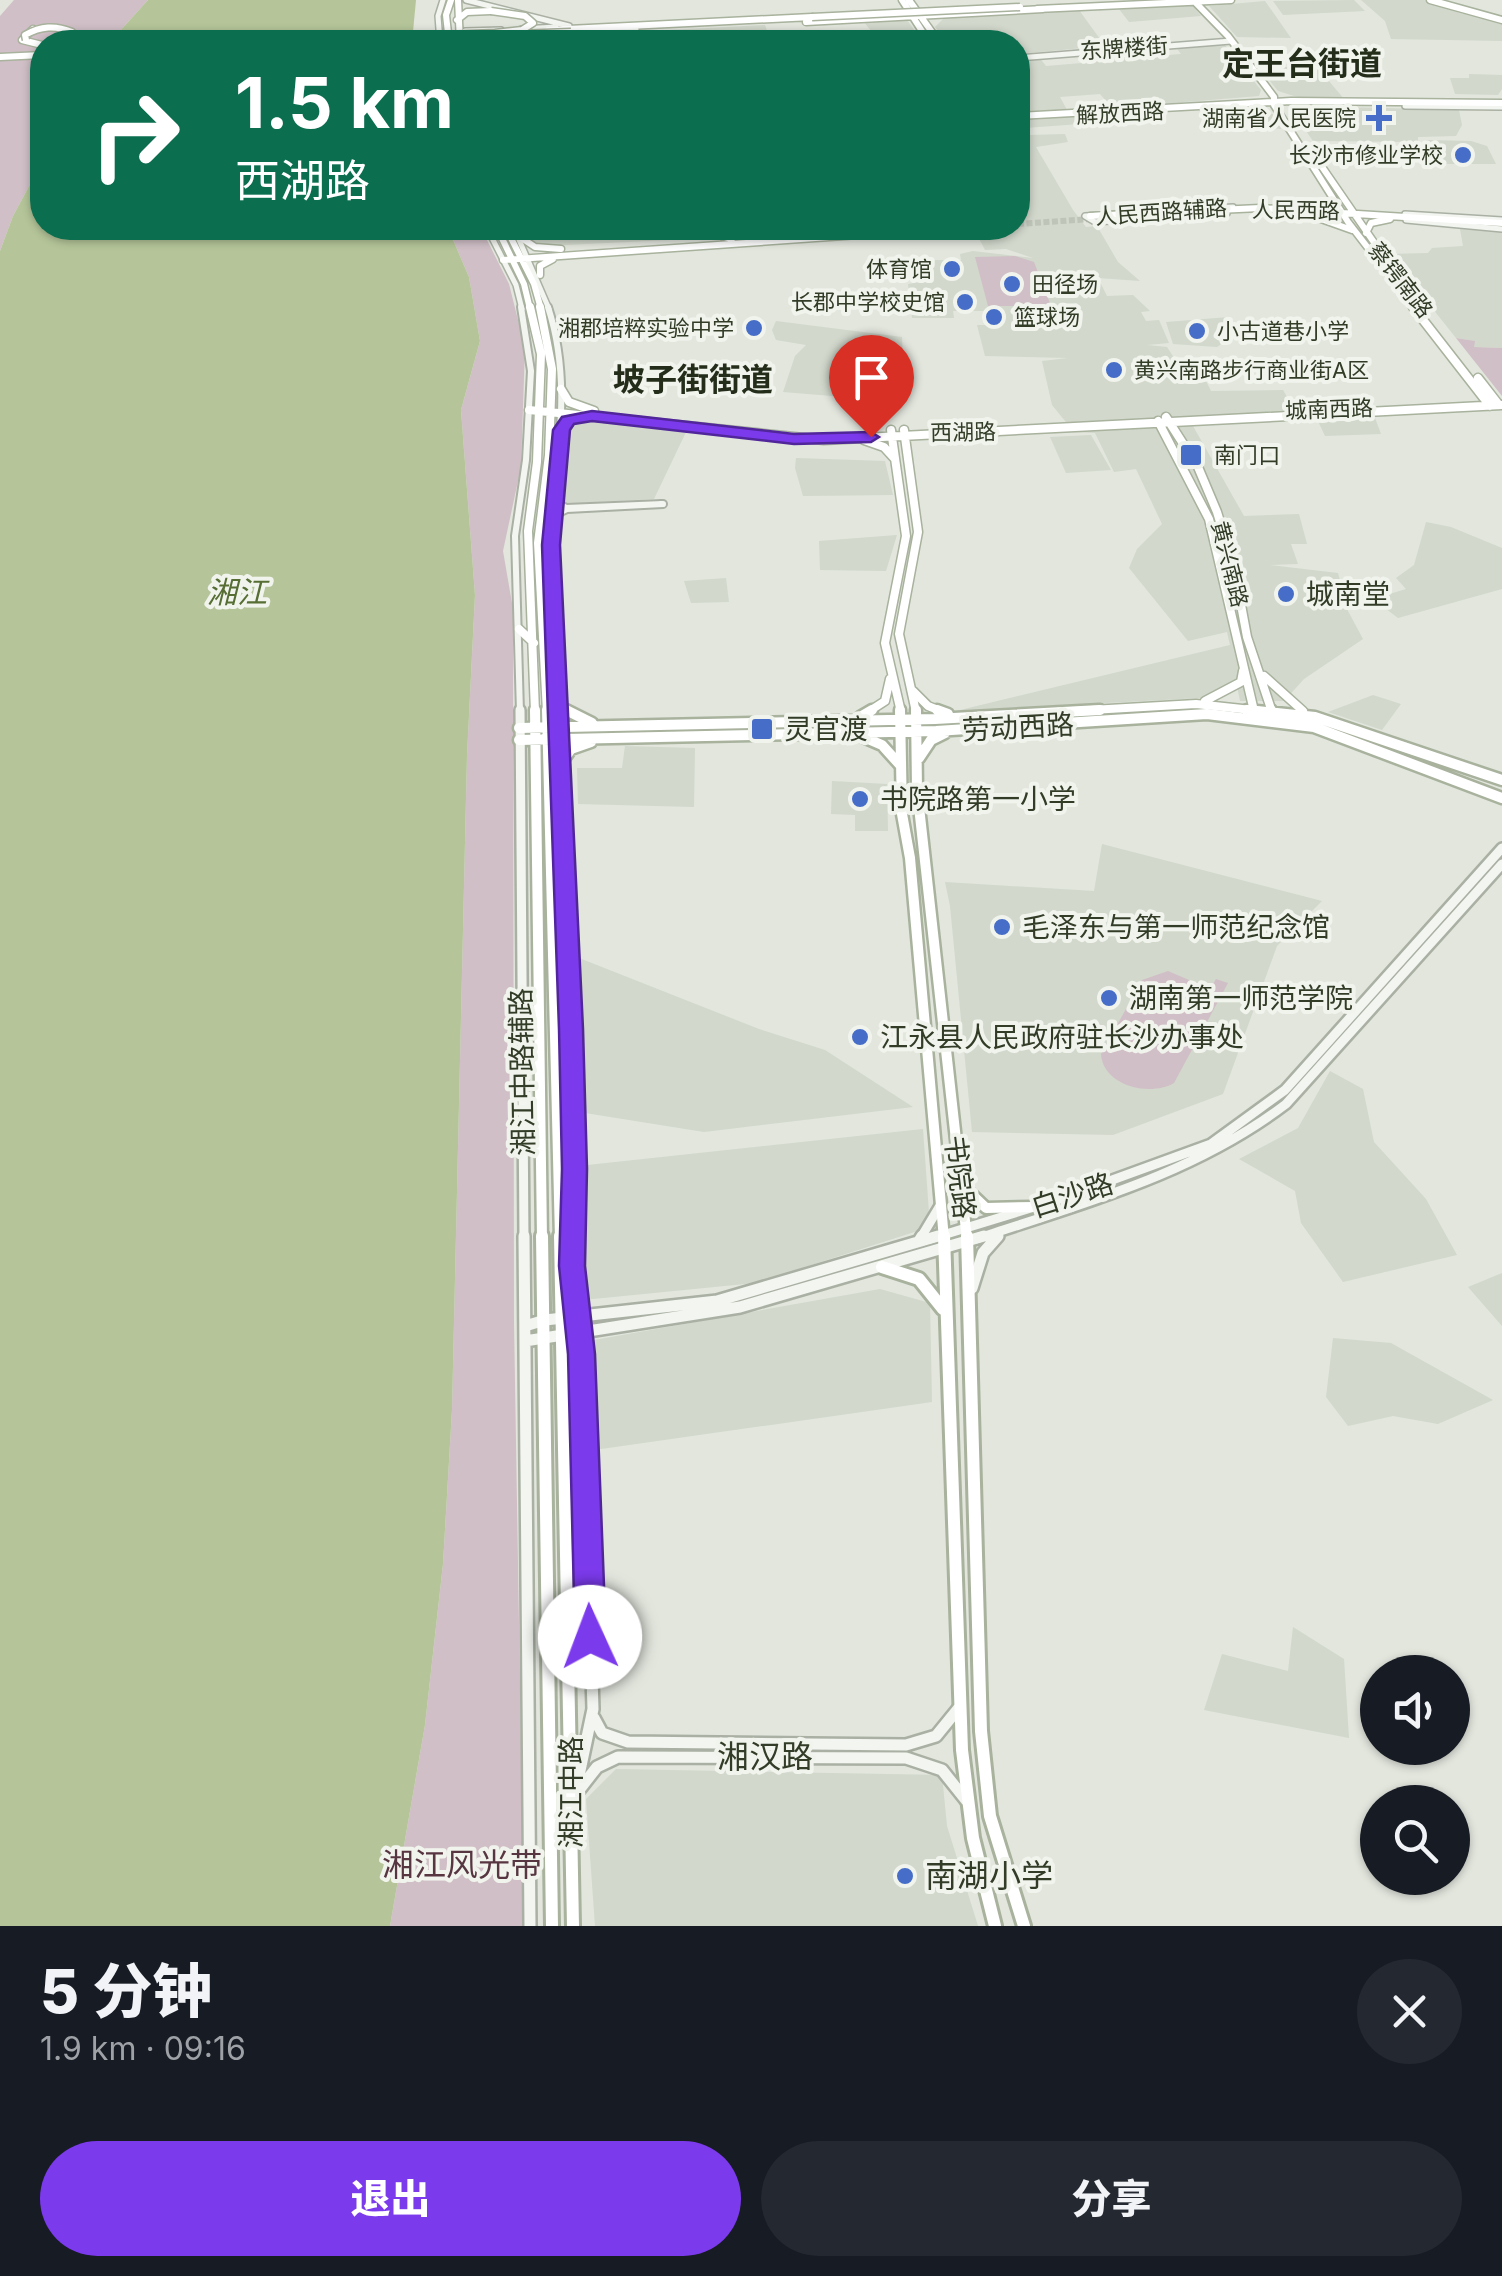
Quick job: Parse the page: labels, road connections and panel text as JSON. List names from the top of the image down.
{
  "streets": {
    "main road": [
      "解放西路",
      "人民西路",
      "蔡锷南路",
      "城南西路",
      "西湖路",
      "黄兴南路",
      "劳动西路",
      "书院路",
      "湘江中路"
    ],
    "street": [
      "东牌楼街",
      "人民西路辅路",
      "湘江中路辅路",
      "白沙路",
      "湘汉路"
    ]
  },
  "crossings": [
    ["东牌楼街", "蔡锷南路"],
    ["解放西路", "蔡锷南路"],
    ["人民西路", "人民西路辅路"],
    ["人民西路", "蔡锷南路"],
    ["蔡锷南路", "城南西路"],
    ["城南西路", "西湖路"],
    ["城南西路", "黄兴南路"],
    ["西湖路", "黄兴南路"],
    ["西湖路", "湘江中路辅路"],
    ["西湖路", "书院路"],
    ["西湖路", "湘江中路"],
    ["黄兴南路", "劳动西路"],
    ["劳动西路", "湘江中路辅路"],
    ["劳动西路", "书院路"],
    ["劳动西路", "湘江中路"],
    ["湘江中路辅路", "白沙路"],
    ["湘江中路辅路", "湘汉路"],
    ["湘江中路辅路", "湘江中路"],
    ["书院路", "白沙路"],
    ["书院路", "湘汉路"],
    ["白沙路", "湘江中路"],
    ["湘汉路", "湘江中路"]
  ],
  "districts": ["定王台街道", "坡子街街道"],
  "water": ["湘江"],
  "parks": ["湘江风光带"],
  "places": {
    "health": ["湖南省人民医院"],
    "other": [
      "长沙市修业学校",
      "体育馆",
      "田径场",
      "长郡中学校史馆",
      "篮球场",
      "湘郡培粹实验中学",
      "小古道巷小学",
      "黄兴南路步行商业街A区",
      "城南堂",
      "书院路第一小学",
      "毛泽东与第一师范纪念馆",
      "湖南第一师范学院",
      "江永县人民政府驻长沙办事处",
      "南湖小学"
    ],
    "transit": ["南门口", "灵官渡"]
  },
  "page": {
    "turn": ["1.5 km", "西湖路"],
    "heading": ["5 分钟", "1.9 km · 09:16"],
    "buttons": ["退出", "分享"]
  }
}
